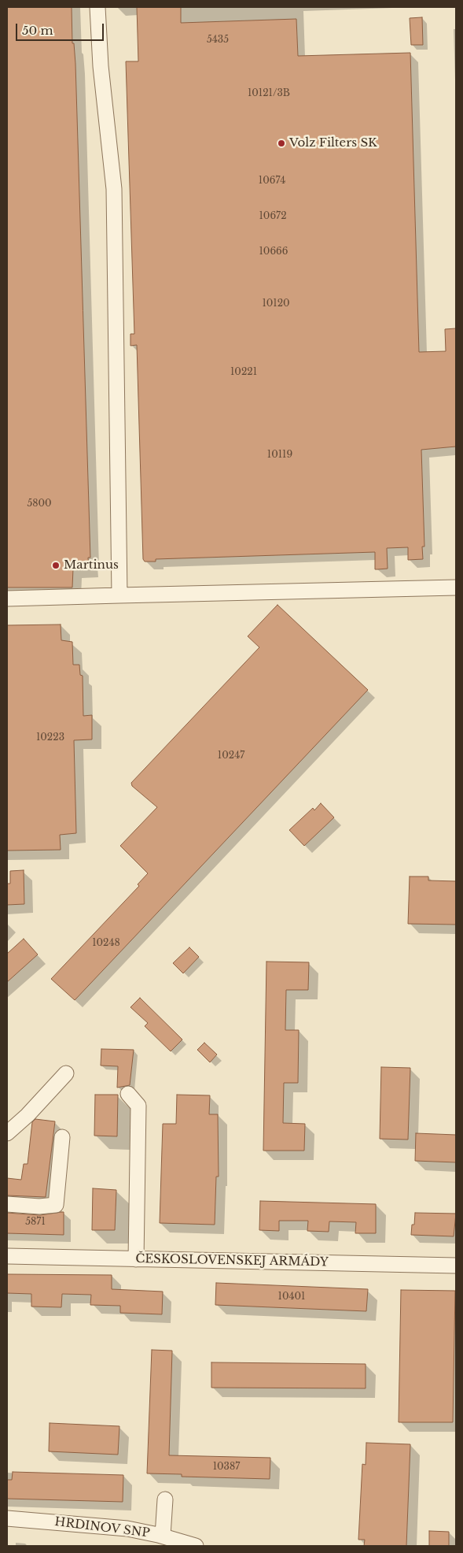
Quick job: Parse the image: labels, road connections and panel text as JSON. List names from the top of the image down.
{
  "streets": {
    "street": ["ČESKOSLOVENSKEJ ARMÁDY", "HRDINOV SNP"]
  },
  "places": ["Volz Filters SK", "Martinus"],
  "house_numbers": [
    "5435",
    "10121/3B",
    "10674",
    "10672",
    "10666",
    "10120",
    "10221",
    "10119",
    "5800",
    "10223",
    "10247",
    "10248",
    "5871",
    "10401",
    "10387"
  ],
  "scale_bar": "50 m"
}
